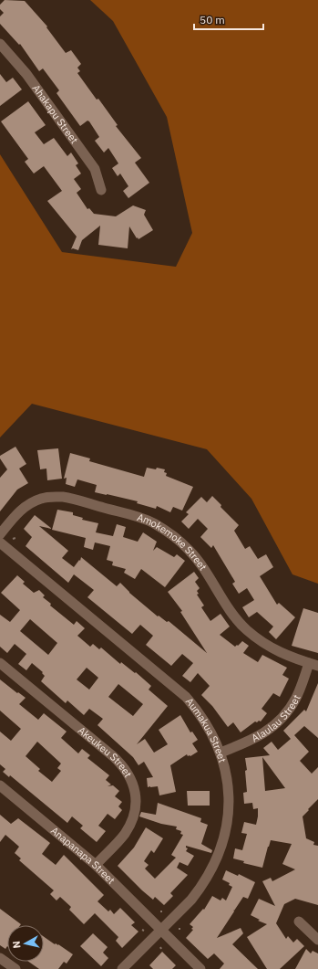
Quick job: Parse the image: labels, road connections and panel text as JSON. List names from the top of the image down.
{
  "streets": {
    "street": [
      "Ahakapu Street",
      "Amokemoke Street",
      "Alaulau Street",
      "Aumakua Street",
      "Akeukeu Street",
      "Anapanapa Street"
    ]
  },
  "crossings": [
    ["Amokemoke Street", "Alaulau Street"],
    ["Alaulau Street", "Aumakua Street"],
    ["Aumakua Street", "Anapanapa Street"],
    ["Akeukeu Street", "Anapanapa Street"]
  ],
  "scale_bar": "50 m",
  "north": "left"
}
